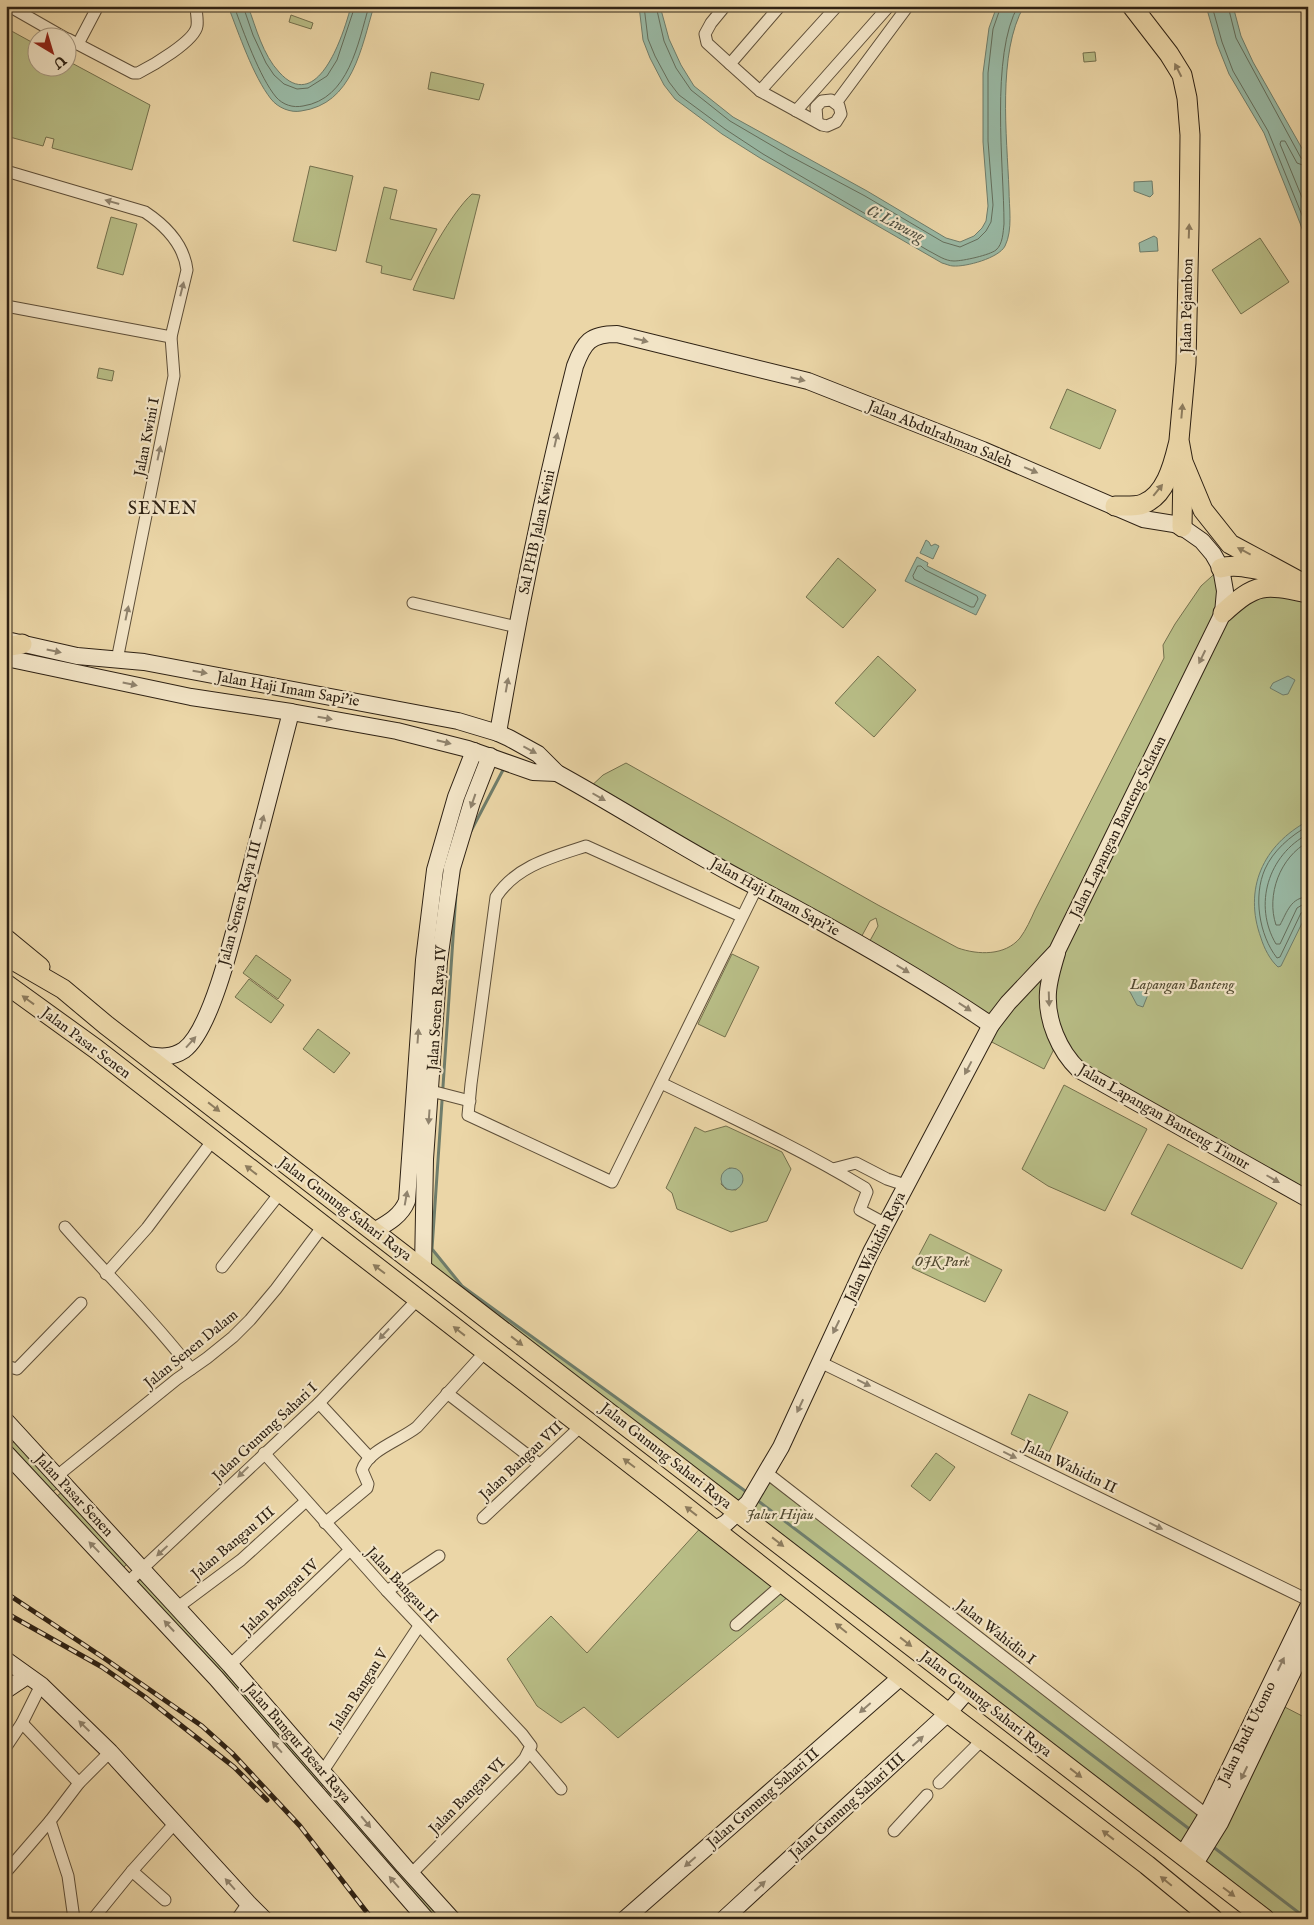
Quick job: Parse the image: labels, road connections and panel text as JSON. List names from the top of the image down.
{
  "streets": {
    "main road": ["Jalan Pejambon", "Jalan Pasar Senen", "Jalan Gunung Sahari Raya"],
    "street": [
      "Jalan Abdulrahman Saleh",
      "Jalan Kwini I",
      "Sal PHB Jalan Kwini",
      "Jalan Haji Imam Sapi'ie",
      "Jalan Lapangan Banteng Selatan",
      "Jalan Senen Raya III",
      "Jalan Senen Raya IV",
      "Jalan Lapangan Banteng Timur",
      "Jalan Wahidin Raya",
      "Jalan Senen Dalam",
      "Jalan Gunung Sahari I",
      "Jalan Bangau VII",
      "Jalan Wahidin II",
      "Jalan Bangau III",
      "Jalan Bangau II",
      "Jalan Bangau IV",
      "Jalan Wahidin I",
      "Jalan Bangau V",
      "Jalan Budi Utomo",
      "Jalan Bungur Besar Raya",
      "Jalan Bangau VI",
      "Jalan Gunung Sahari II",
      "Jalan Gunung Sahari III"
    ]
  },
  "crossings": [
    ["Jalan Abdulrahman Saleh", "Sal PHB Jalan Kwini"],
    ["Jalan Abdulrahman Saleh", "Jalan Lapangan Banteng Selatan"],
    ["Jalan Kwini I", "Jalan Haji Imam Sapi'ie"],
    ["Sal PHB Jalan Kwini", "Jalan Haji Imam Sapi'ie"],
    ["Jalan Haji Imam Sapi'ie", "Jalan Lapangan Banteng Selatan"],
    ["Jalan Haji Imam Sapi'ie", "Jalan Senen Raya III"],
    ["Jalan Haji Imam Sapi'ie", "Jalan Senen Raya IV"],
    ["Jalan Haji Imam Sapi'ie", "Jalan Wahidin Raya"],
    ["Jalan Lapangan Banteng Selatan", "Jalan Lapangan Banteng Timur"],
    ["Jalan Lapangan Banteng Selatan", "Jalan Wahidin Raya"],
    ["Jalan Senen Raya III", "Jalan Pasar Senen"],
    ["Jalan Senen Raya IV", "Jalan Gunung Sahari Raya"],
    ["Jalan Pasar Senen", "Jalan Gunung Sahari Raya"],
    ["Jalan Pasar Senen", "Jalan Senen Dalam"],
    ["Jalan Pasar Senen", "Jalan Gunung Sahari I"],
    ["Jalan Pasar Senen", "Jalan Bungur Besar Raya"],
    ["Jalan Gunung Sahari Raya", "Jalan Wahidin Raya"],
    ["Jalan Gunung Sahari Raya", "Jalan Senen Dalam"],
    ["Jalan Gunung Sahari Raya", "Jalan Gunung Sahari I"],
    ["Jalan Gunung Sahari Raya", "Jalan Bangau VII"],
    ["Jalan Gunung Sahari Raya", "Jalan Budi Utomo"],
    ["Jalan Gunung Sahari Raya", "Jalan Gunung Sahari II"],
    ["Jalan Gunung Sahari Raya", "Jalan Gunung Sahari III"],
    ["Jalan Wahidin Raya", "Jalan Wahidin II"],
    ["Jalan Wahidin Raya", "Jalan Wahidin I"],
    ["Jalan Gunung Sahari I", "Jalan Bangau II"],
    ["Jalan Gunung Sahari I", "Jalan Bungur Besar Raya"],
    ["Jalan Bangau III", "Jalan Bangau II"],
    ["Jalan Bangau III", "Jalan Bungur Besar Raya"],
    ["Jalan Bangau II", "Jalan Bangau IV"],
    ["Jalan Bangau II", "Jalan Bangau V"],
    ["Jalan Bangau II", "Jalan Bangau VI"],
    ["Jalan Bangau IV", "Jalan Bungur Besar Raya"],
    ["Jalan Wahidin I", "Jalan Budi Utomo"],
    ["Jalan Bangau V", "Jalan Bungur Besar Raya"],
    ["Jalan Bungur Besar Raya", "Jalan Bangau VI"]
  ],
  "one_way": [
    "Jalan Pejambon",
    "Jalan Abdulrahman Saleh",
    "Jalan Kwini I",
    "Sal PHB Jalan Kwini",
    "Jalan Haji Imam Sapi'ie",
    "Jalan Lapangan Banteng Selatan",
    "Jalan Senen Raya III",
    "Jalan Lapangan Banteng Timur",
    "Jalan Wahidin Raya",
    "Jalan Wahidin II",
    "Jalan Gunung Sahari II"
  ],
  "districts": ["SENEN"],
  "water": ["Ci Liwung"],
  "parks": ["Lapangan Banteng", "OJK Park", "Jalur Hijau"],
  "north": "bottom right"
}
